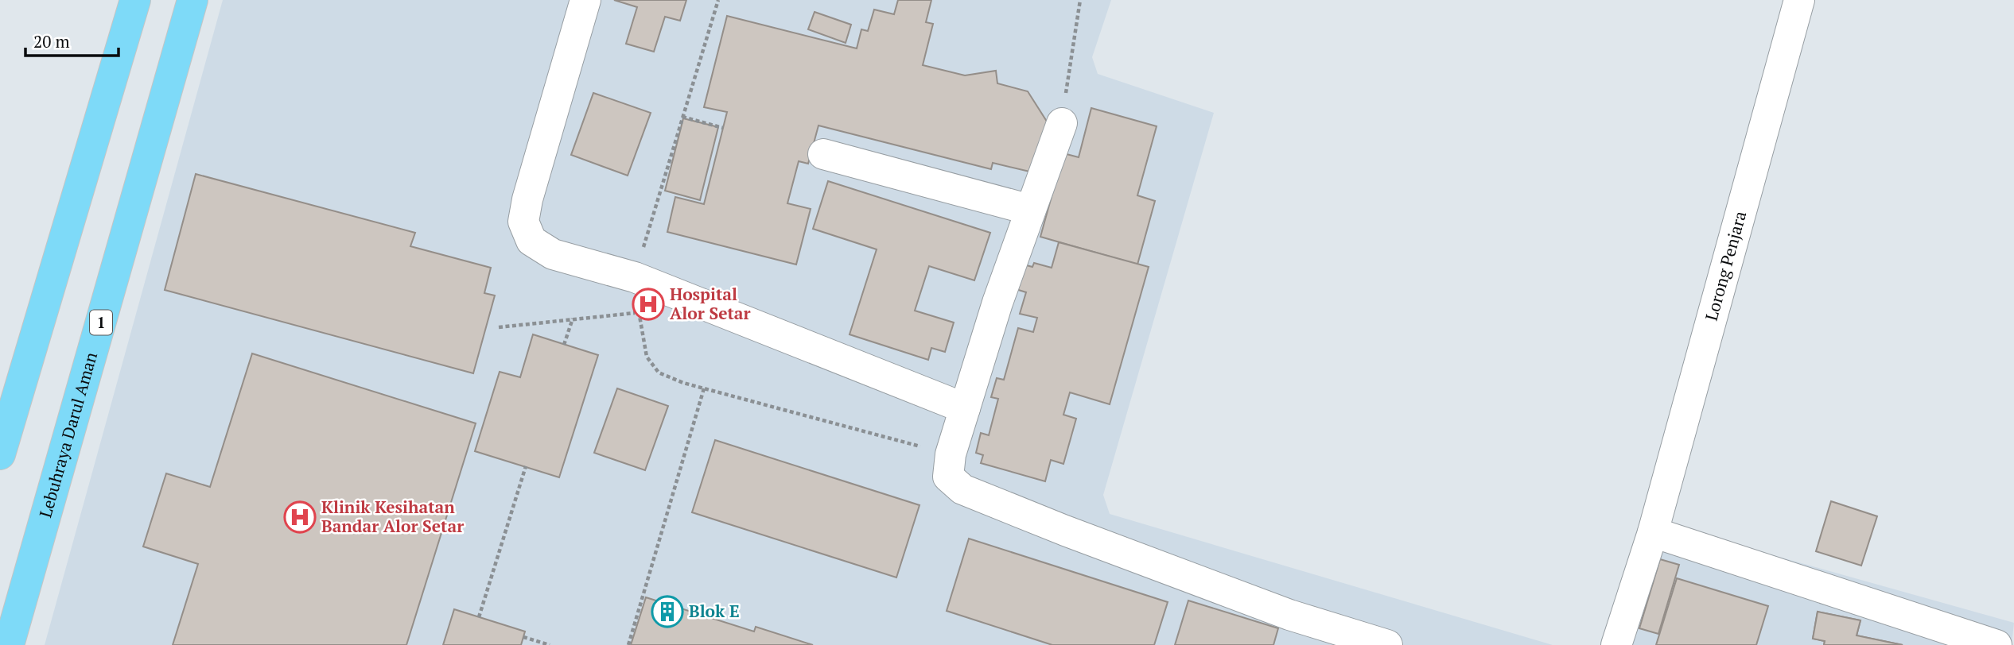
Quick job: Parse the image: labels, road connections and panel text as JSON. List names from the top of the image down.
{
  "streets": {
    "main road": ["1", "Lebuhraya Darul Aman"],
    "street": ["Lorong Penjara"]
  },
  "places": {
    "hospital": ["Hospital Alor Setar", "Klinik Kesihatan Bandar Alor Setar"],
    "building": ["Blok E"]
  },
  "scale_bar": "20 m"
}
